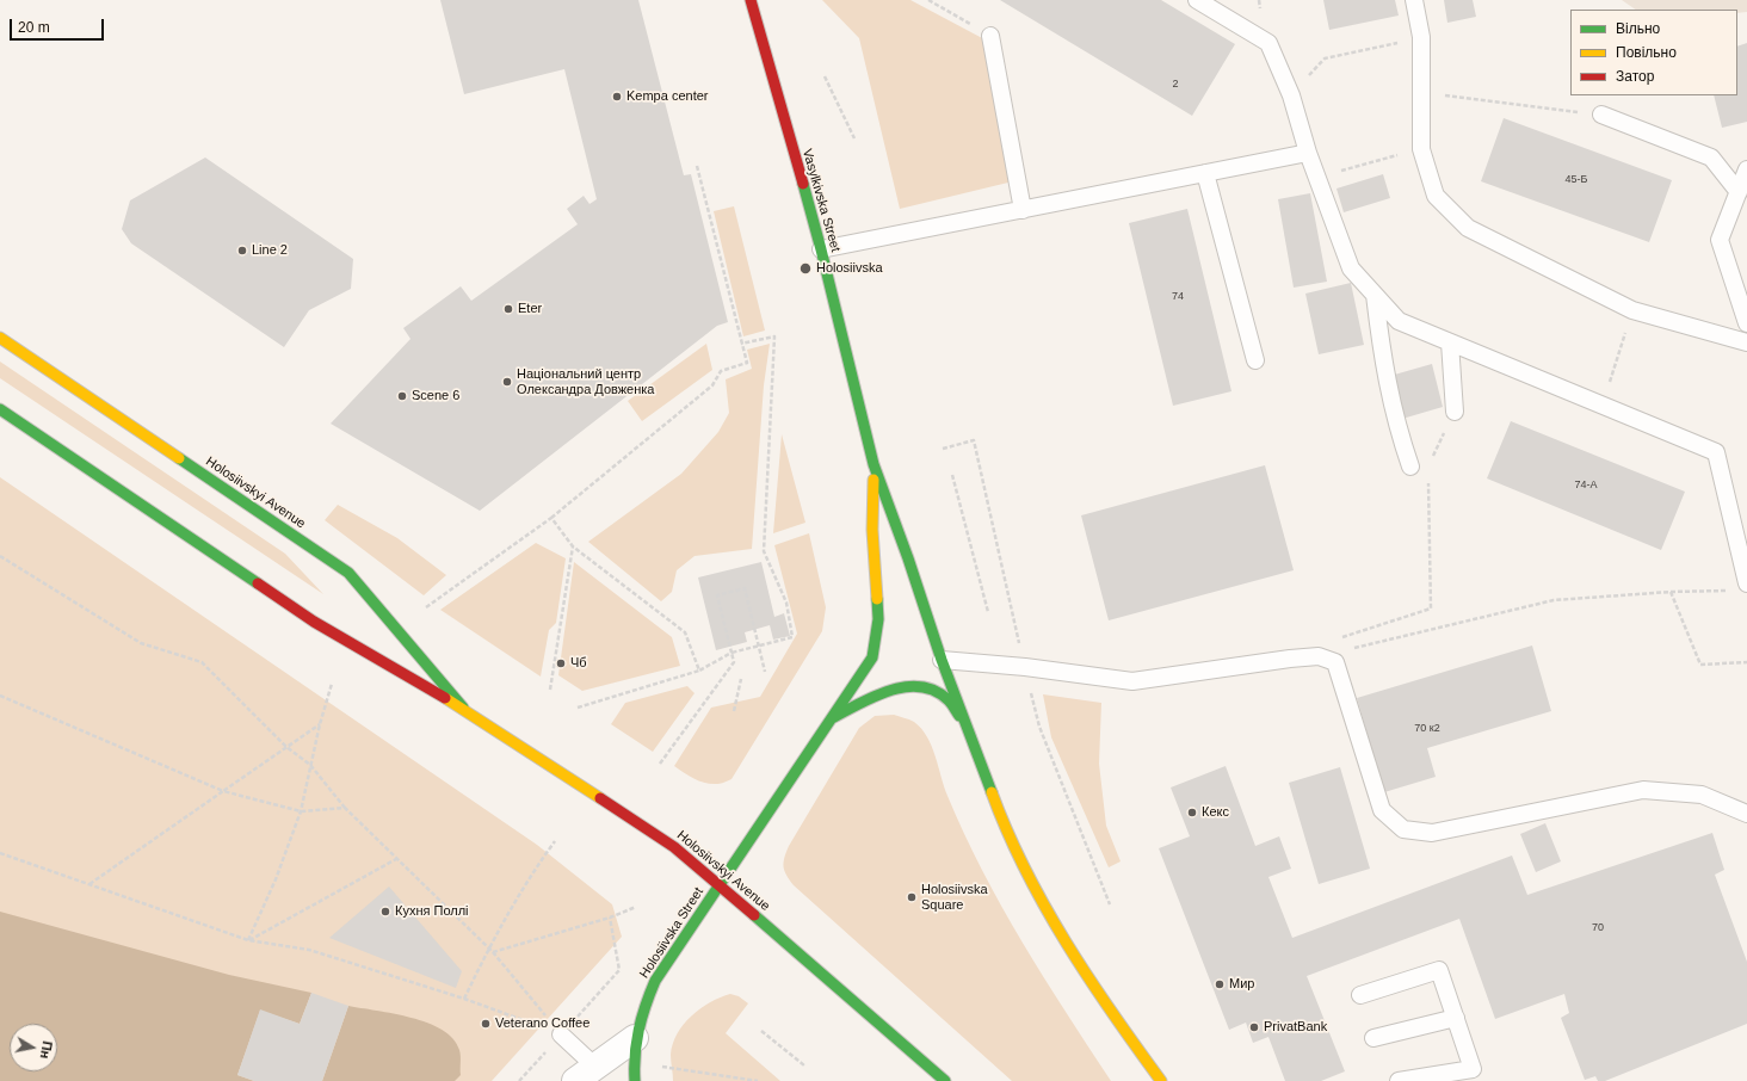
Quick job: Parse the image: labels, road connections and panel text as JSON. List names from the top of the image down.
{
  "streets": {
    "main road": ["Vasylkivska Street", "Holosiivskyi Avenue", "Holosiivska Street"]
  },
  "crossings": [
    ["Holosiivskyi Avenue", "Holosiivska Street"]
  ],
  "places": [
    "Kempa center",
    "Line 2",
    "Holosiivska",
    "Eter",
    "Національний центр Олександра Довженка",
    "Scene 6",
    "Чб",
    "Кекс",
    "Holosiivska Square",
    "Кухня Поллі",
    "Мир",
    "Veterano Coffee",
    "PrivatBank"
  ],
  "house_numbers": [
    "2",
    "45-Б",
    "74",
    "74-А",
    "70 к2",
    "70"
  ],
  "legend": ["Вільно", "Повільно", "Затор"],
  "scale_bar": "20 m",
  "north": "right"
}
